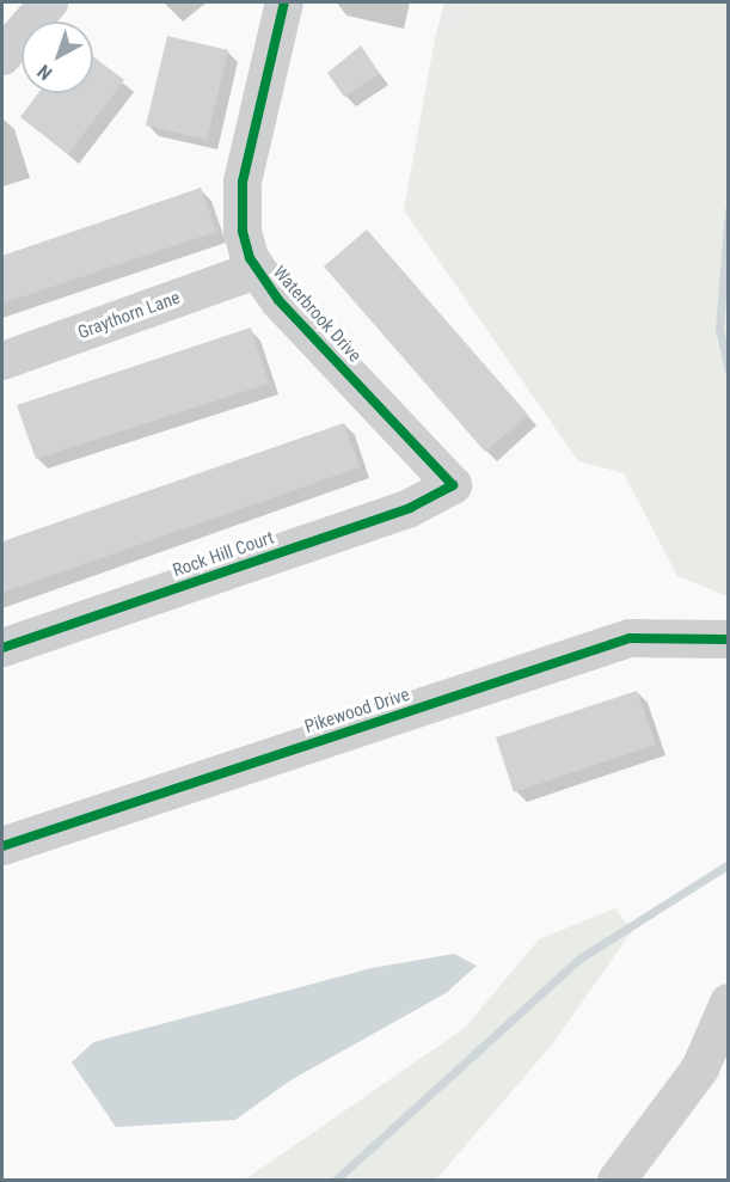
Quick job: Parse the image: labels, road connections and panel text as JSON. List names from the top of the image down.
{
  "streets": {
    "street": [
      "Waterbrook Drive",
      "Graythorn Lane",
      "Rock Hill Court",
      "Pikewood Drive"
    ]
  },
  "crossings": [
    ["Waterbrook Drive", "Graythorn Lane"],
    ["Waterbrook Drive", "Rock Hill Court"]
  ],
  "north": "bottom left"
}
